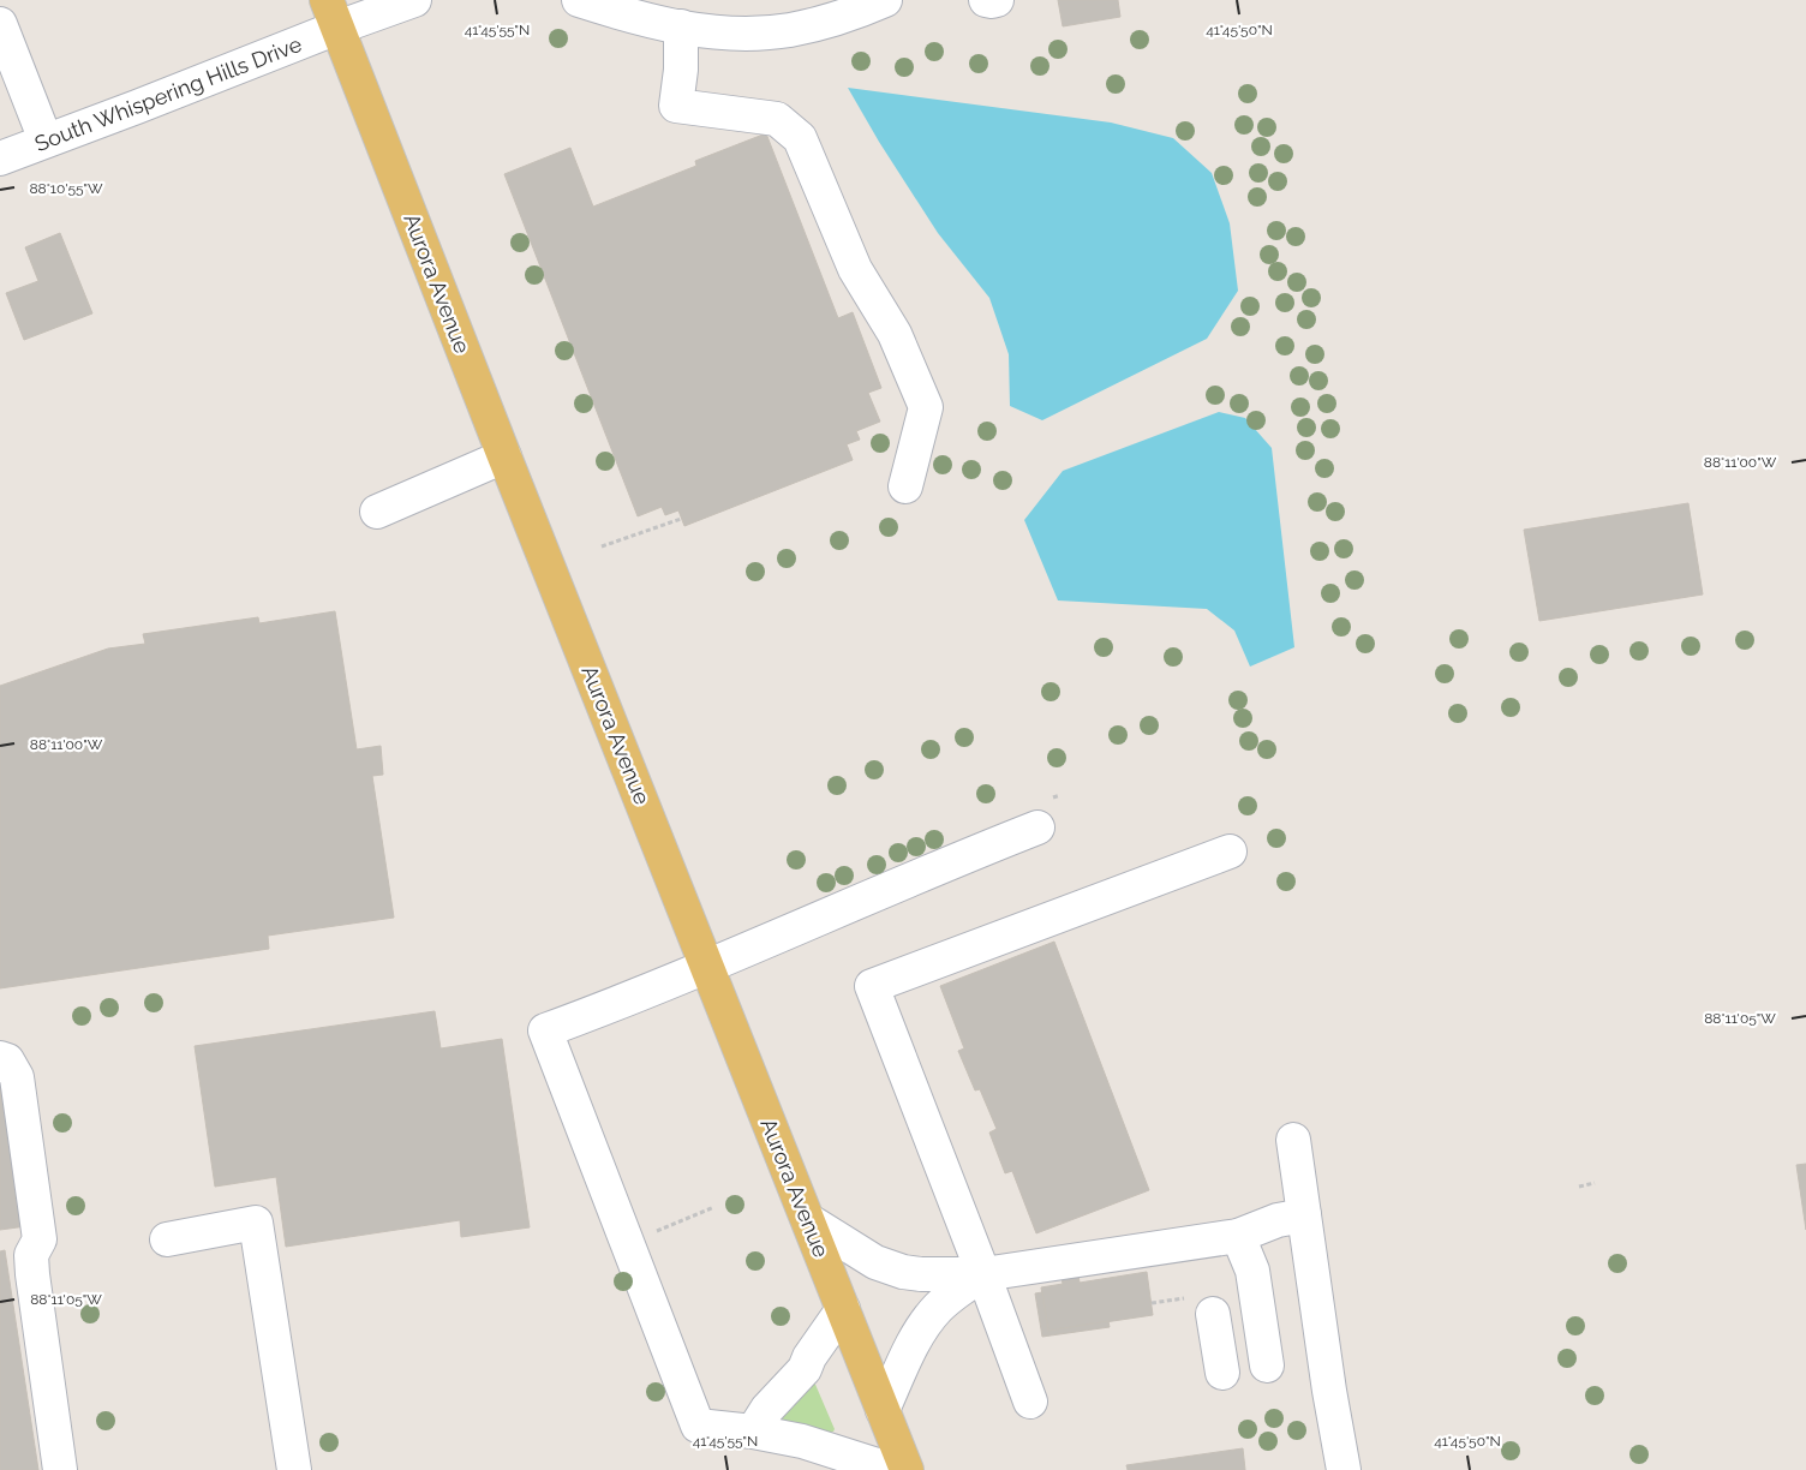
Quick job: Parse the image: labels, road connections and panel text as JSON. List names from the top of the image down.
{
  "streets": {
    "main road": ["Aurora Avenue"],
    "street": ["South Whispering Hills Drive"]
  },
  "crossings": [
    ["South Whispering Hills Drive", "Aurora Avenue"]
  ],
  "coordinates": [
    "41°45'55\"N",
    "41°45'50\"N",
    "88°10'55\"W",
    "88°11'00\"W",
    "88°11'05\"W"
  ]
}
